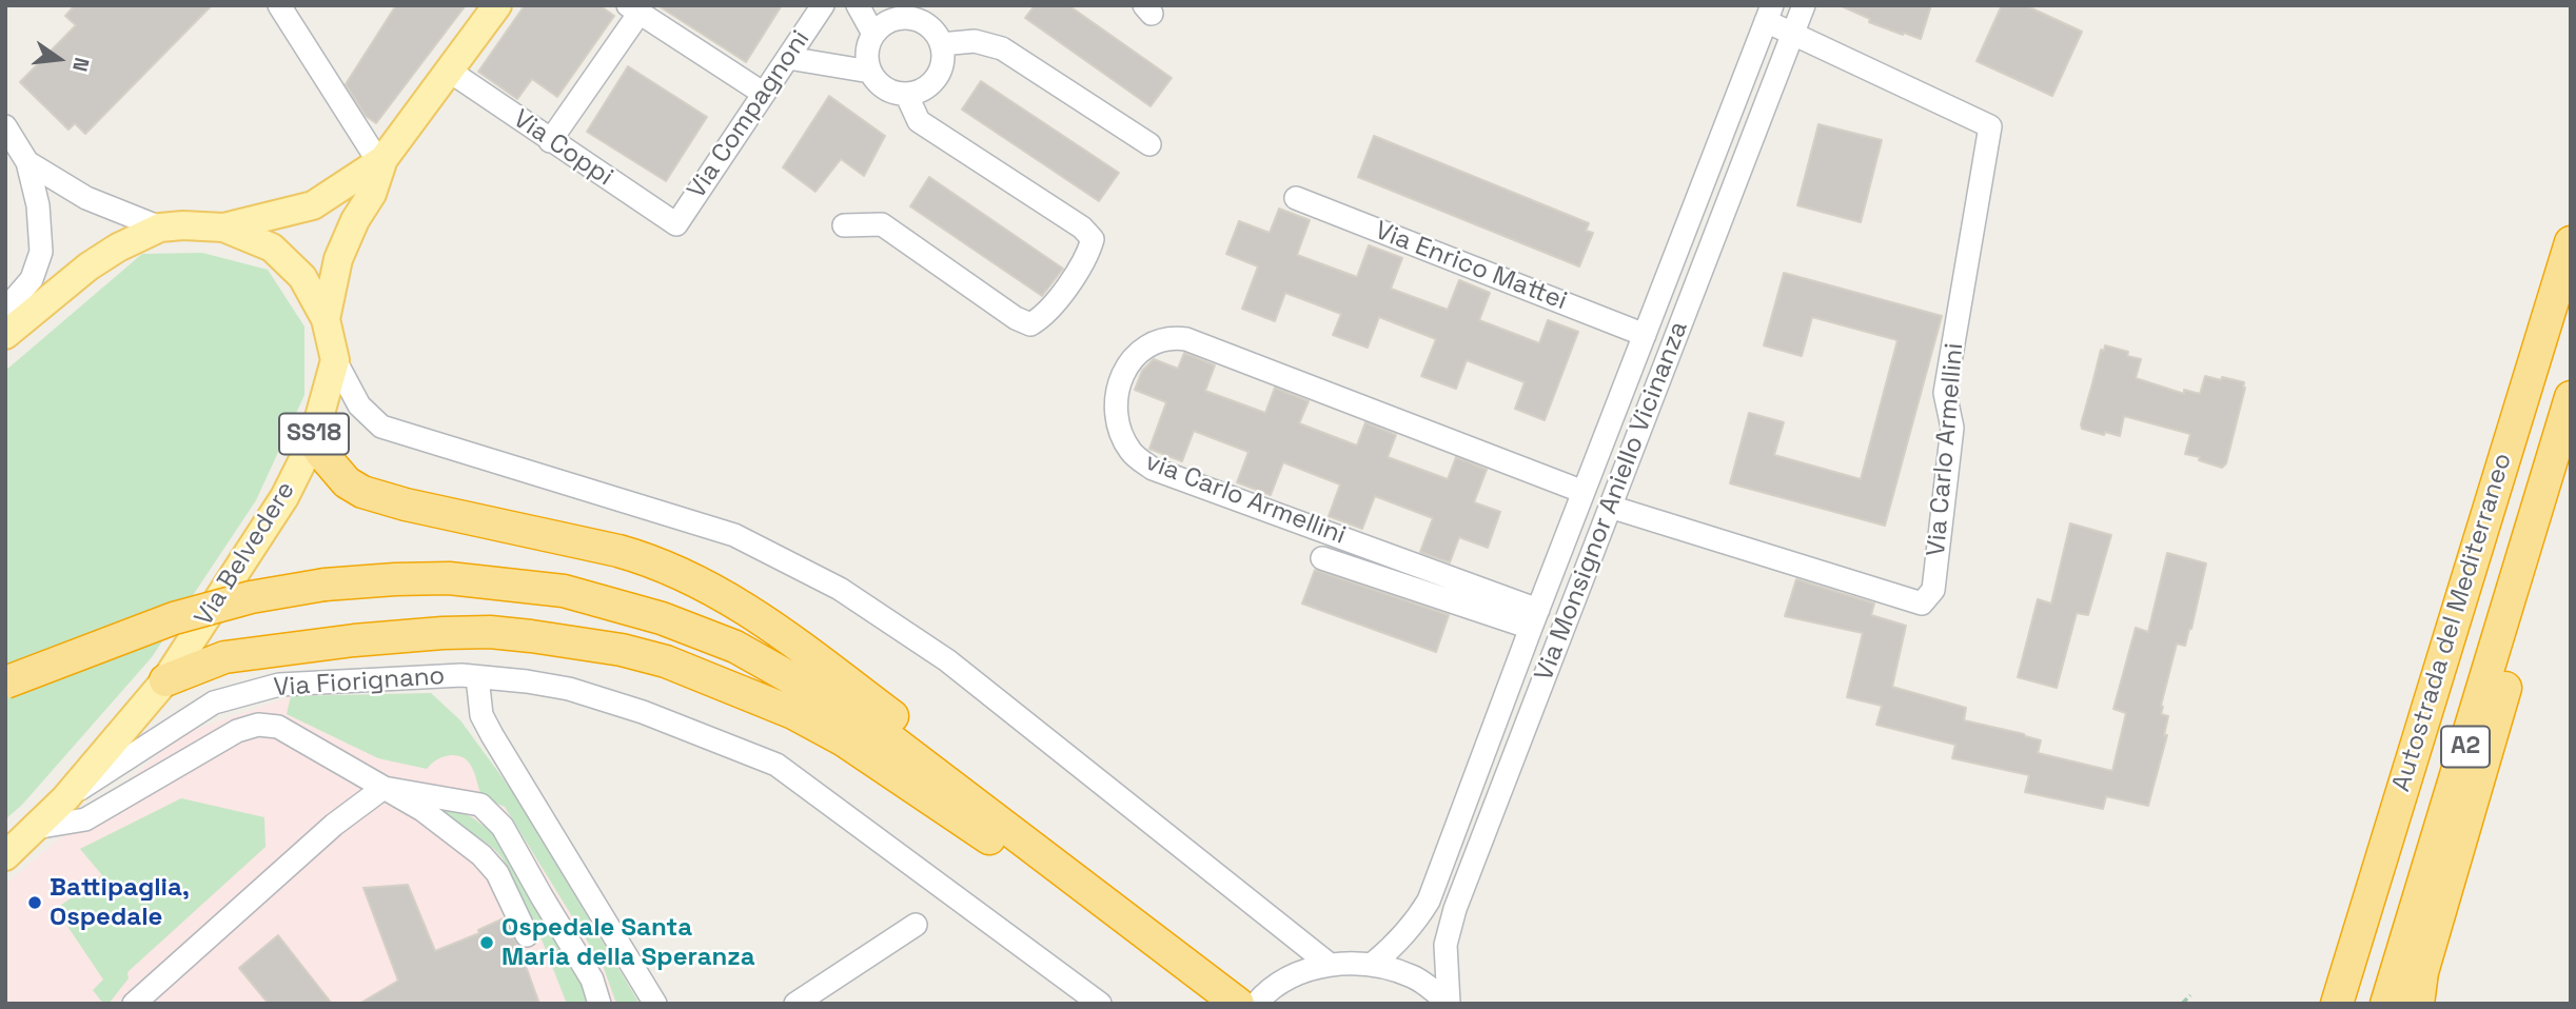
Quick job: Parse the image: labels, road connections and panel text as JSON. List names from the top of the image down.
{
  "streets": {
    "highway": ["Autostrada del Mediterraneo", "A2"],
    "main road": ["SS18", "Via Belvedere"],
    "street": [
      "Via Compagnoni",
      "Via Coppi",
      "Via Enrico Mattei",
      "Via Carlo Armellini",
      "via Carlo Armellini",
      "Via Monsignor Aniello Vicinanza",
      "Via Fiorignano"
    ]
  },
  "crossings": [
    ["Via Compagnoni", "Via Coppi"],
    ["Via Coppi", "SS18"],
    ["Via Enrico Mattei", "Via Monsignor Aniello Vicinanza"],
    ["SS18", "Via Belvedere"],
    ["Via Carlo Armellini", "Via Monsignor Aniello Vicinanza"],
    ["via Carlo Armellini", "Via Monsignor Aniello Vicinanza"],
    ["Via Belvedere", "Via Fiorignano"]
  ],
  "places": ["Battipaglia, Ospedale", "Ospedale Santa Maria della Speranza"],
  "north": "right"
}
